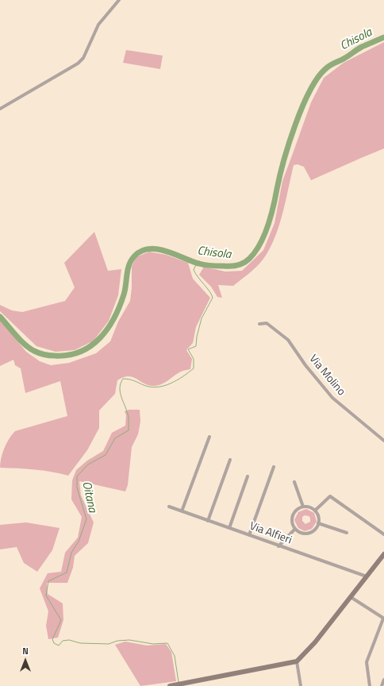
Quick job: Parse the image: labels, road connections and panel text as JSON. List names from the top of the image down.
{
  "streets": {
    "street": ["Via Molino", "Via Alfieri"]
  },
  "water": ["Chisola", "Oitana"],
  "north": "top"
}
